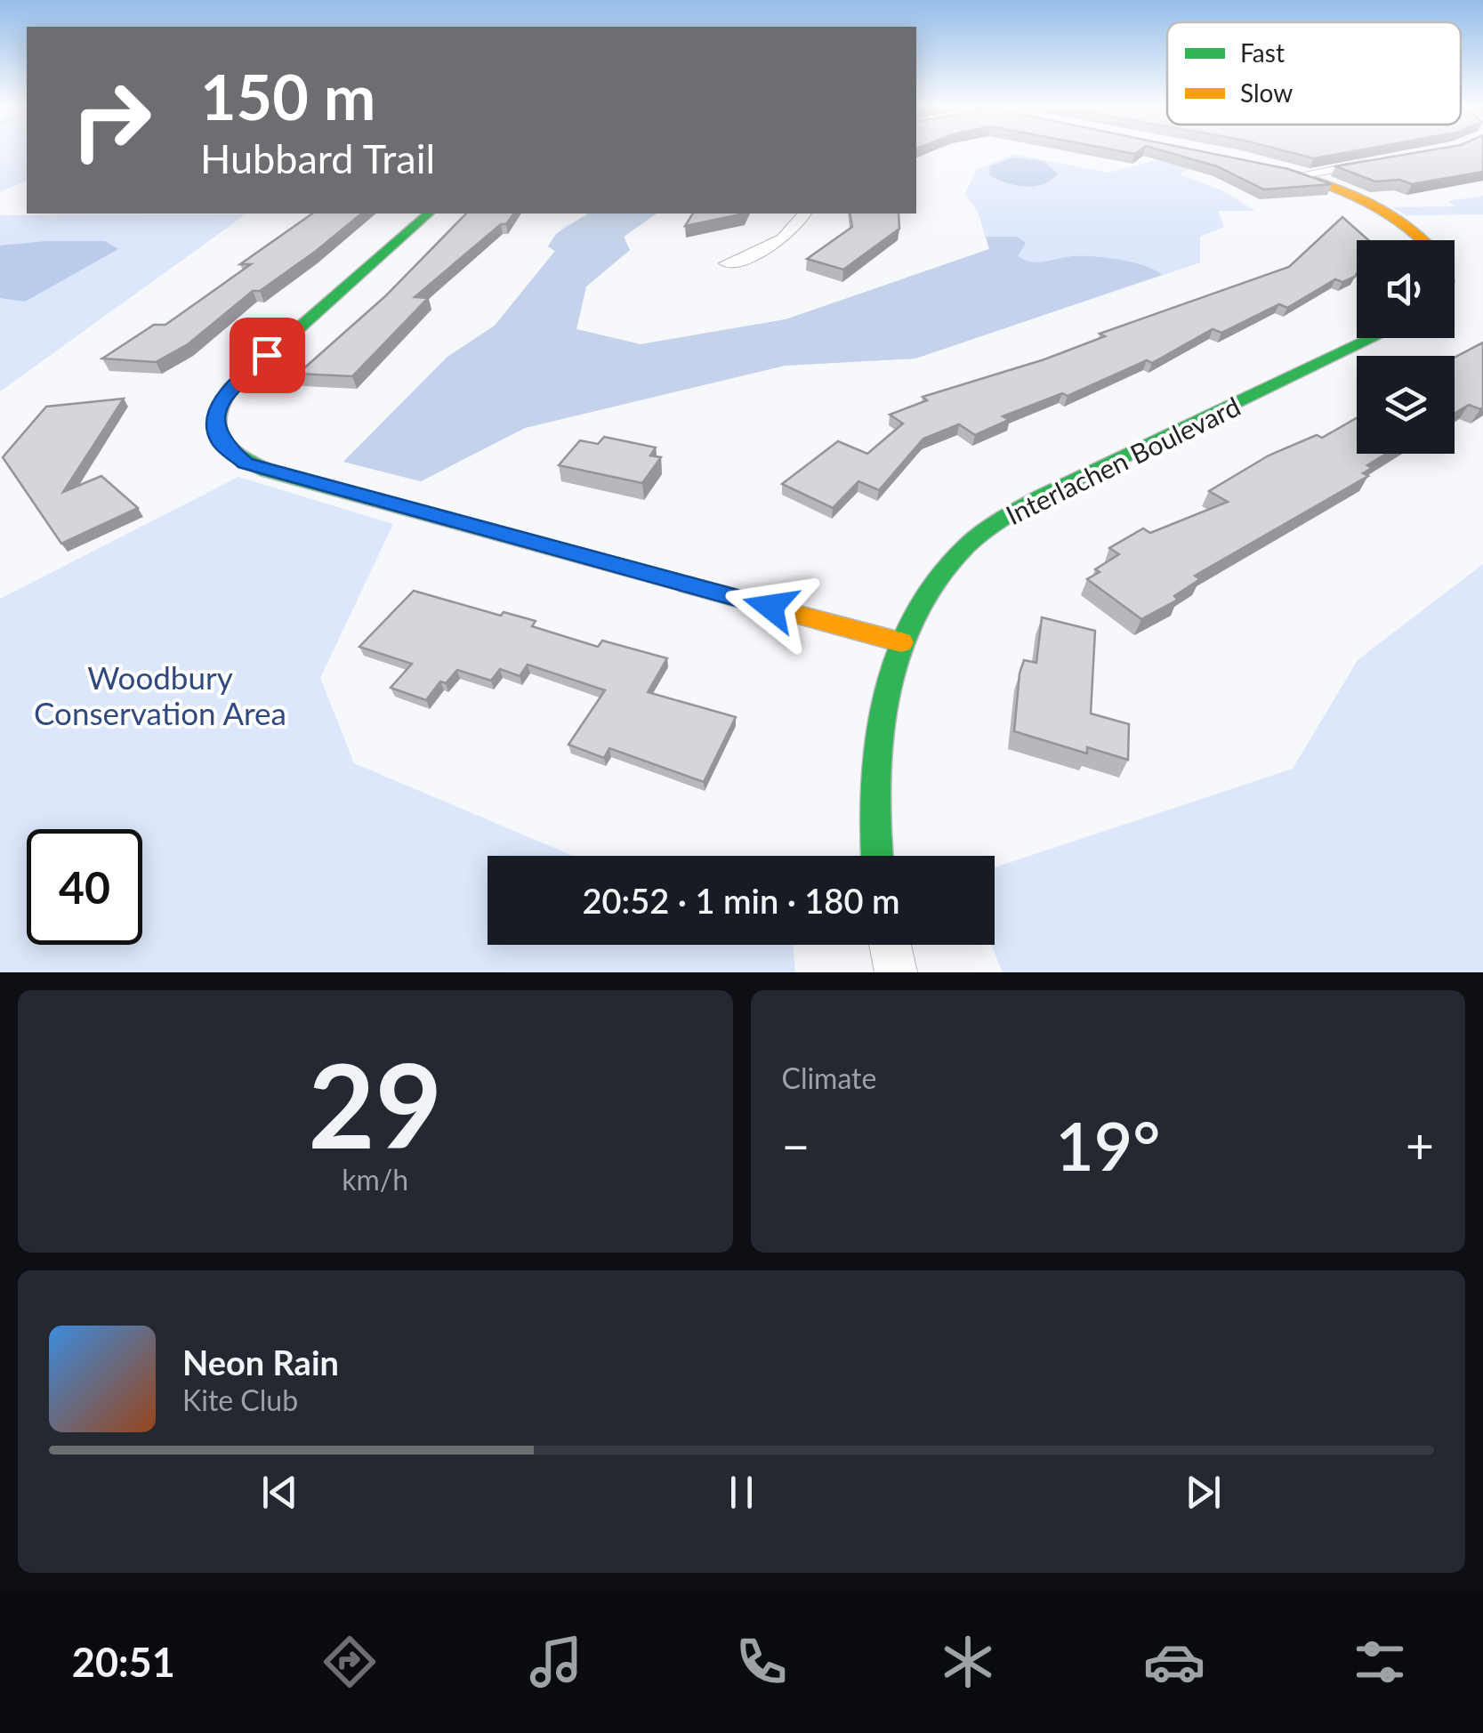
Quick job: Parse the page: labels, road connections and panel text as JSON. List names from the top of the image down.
{
  "streets": {
    "street": ["Interlachen Boulevard"]
  },
  "parks": ["Woodbury Conservation Area"],
  "legend": ["Fast", "Slow"],
  "page": {
    "turn": ["150 m", "Hubbard Trail"],
    "limit": "40",
    "trip": "20:52 · 1 min · 180 m",
    "tile": [
      ["29", "km/h"],
      "Climate"
    ],
    "heat": ["−", "19°", "+"],
    "song": ["Neon Rain", "Kite Club"],
    "tabs": "20:51"
  }
}
